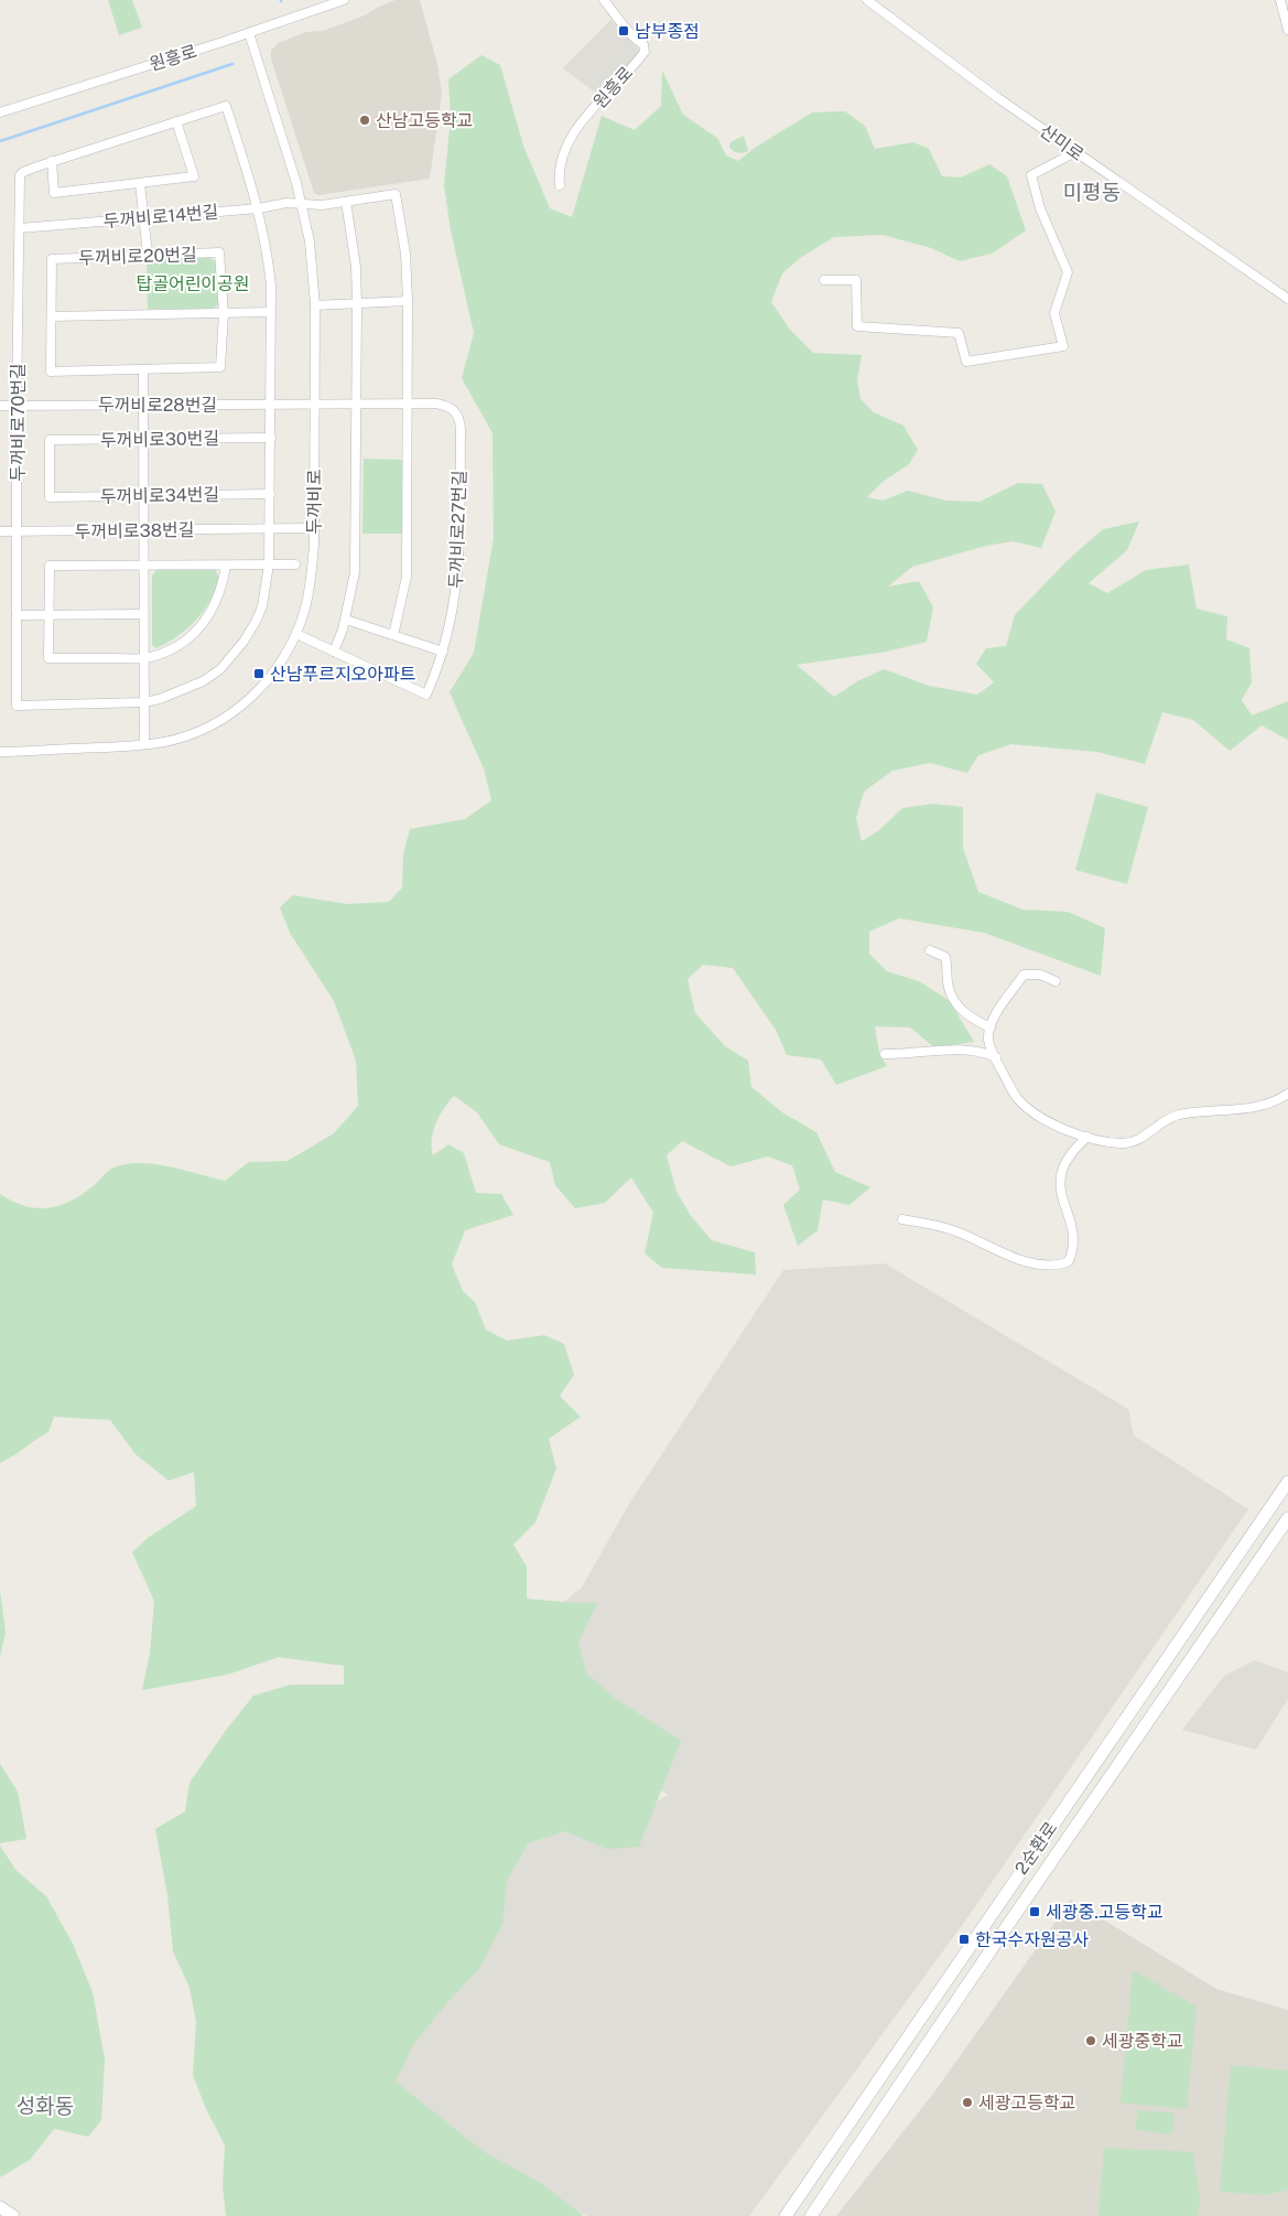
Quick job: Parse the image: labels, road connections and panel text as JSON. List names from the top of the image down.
{
  "streets": {
    "street": [
      "원흥로",
      "산미로",
      "두꺼비로14번길",
      "두꺼비로20번길",
      "두꺼비로28번길",
      "두꺼비로70번길",
      "두꺼비로30번길",
      "두꺼비로34번길",
      "두꺼비로",
      "두꺼비로27번길",
      "두꺼비로38번길",
      "2순환로"
    ]
  },
  "crossings": [
    ["원흥로", "두꺼비로"],
    ["두꺼비로14번길", "두꺼비로70번길"],
    ["두꺼비로14번길", "두꺼비로"],
    ["두꺼비로28번길", "두꺼비로70번길"],
    ["두꺼비로28번길", "두꺼비로"],
    ["두꺼비로28번길", "두꺼비로27번길"],
    ["두꺼비로70번길", "두꺼비로38번길"],
    ["두꺼비로30번길", "두꺼비로34번길"],
    ["두꺼비로", "두꺼비로27번길"],
    ["두꺼비로", "두꺼비로38번길"]
  ],
  "districts": ["미평동", "성화동"],
  "parks": ["탑골어린이공원"],
  "places": {
    "transit": [
      "남부종점",
      "산남푸르지오아파트",
      "세광중.고등학교",
      "한국수자원공사"
    ],
    "other": ["산남고등학교", "세광중학교", "세광고등학교"]
  }
}
